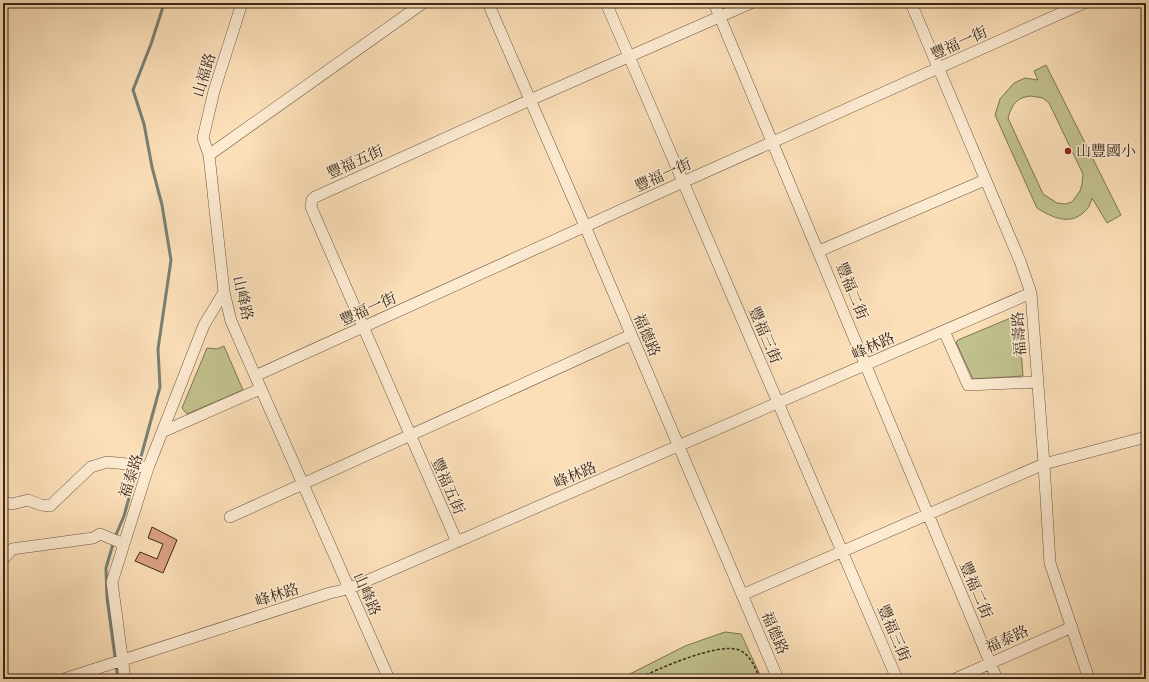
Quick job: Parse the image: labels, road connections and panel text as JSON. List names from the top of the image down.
{
  "streets": {
    "street": [
      "豐福一街",
      "山福路",
      "豐福五街",
      "豐福二街",
      "山峰路",
      "福壽路",
      "福德路",
      "豐福三街",
      "峰林路",
      "福泰路"
    ]
  },
  "crossings": [
    ["豐福一街", "豐福五街"],
    ["豐福一街", "豐福二街"],
    ["豐福一街", "山峰路"],
    ["豐福一街", "福壽路"],
    ["豐福一街", "福德路"],
    ["豐福一街", "豐福三街"],
    ["山福路", "山峰路"],
    ["豐福五街", "豐福二街"],
    ["豐福五街", "福德路"],
    ["豐福五街", "豐福三街"],
    ["豐福五街", "峰林路"],
    ["豐福二街", "峰林路"],
    ["豐福二街", "福泰路"],
    ["山峰路", "峰林路"],
    ["山峰路", "福泰路"],
    ["福壽路", "峰林路"],
    ["福壽路", "福泰路"],
    ["福德路", "峰林路"],
    ["豐福三街", "峰林路"],
    ["峰林路", "福泰路"]
  ],
  "places": ["山豐國小"]
}
